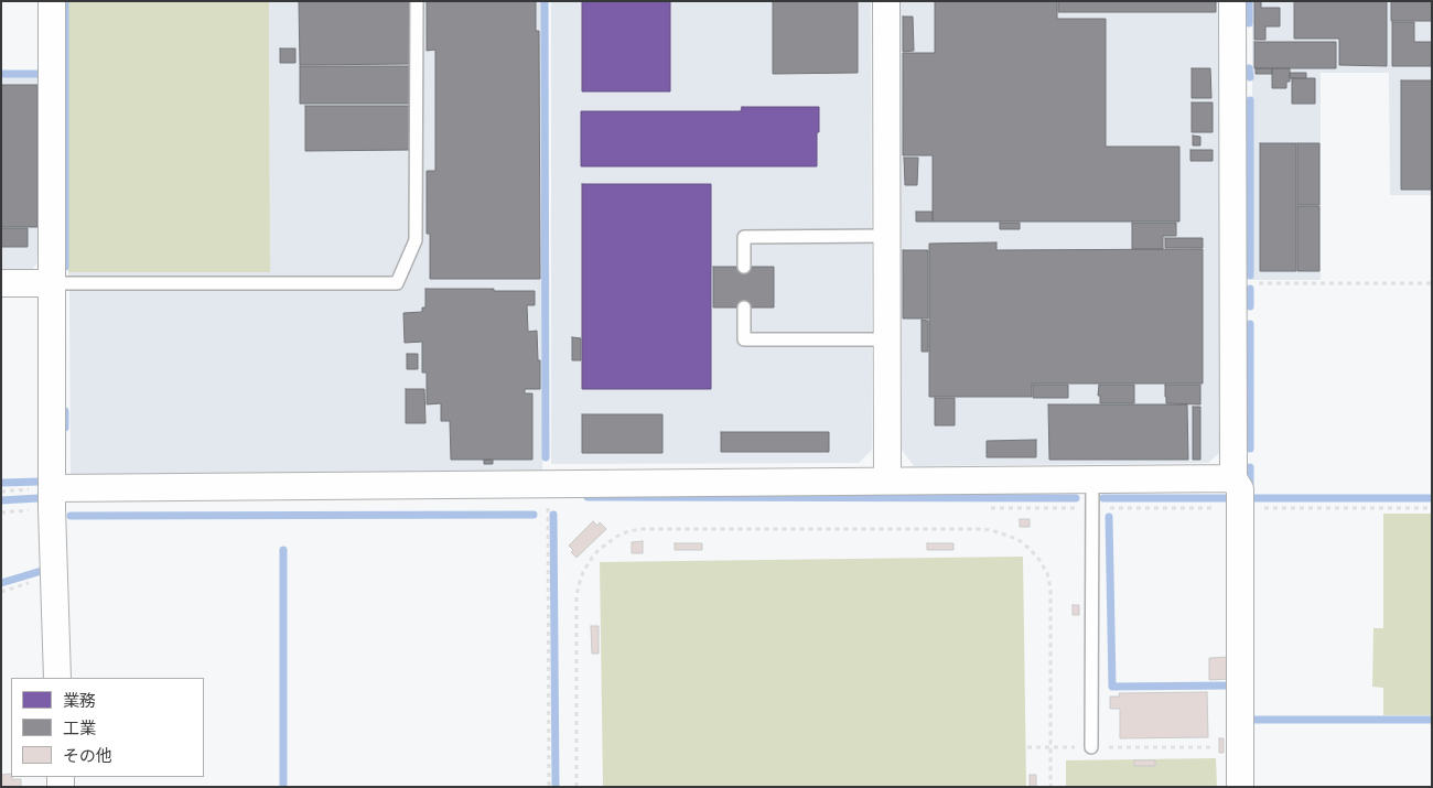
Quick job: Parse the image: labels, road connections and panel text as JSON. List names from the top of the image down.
{
  "legend": ["業務", "工業", "その他"]
}
